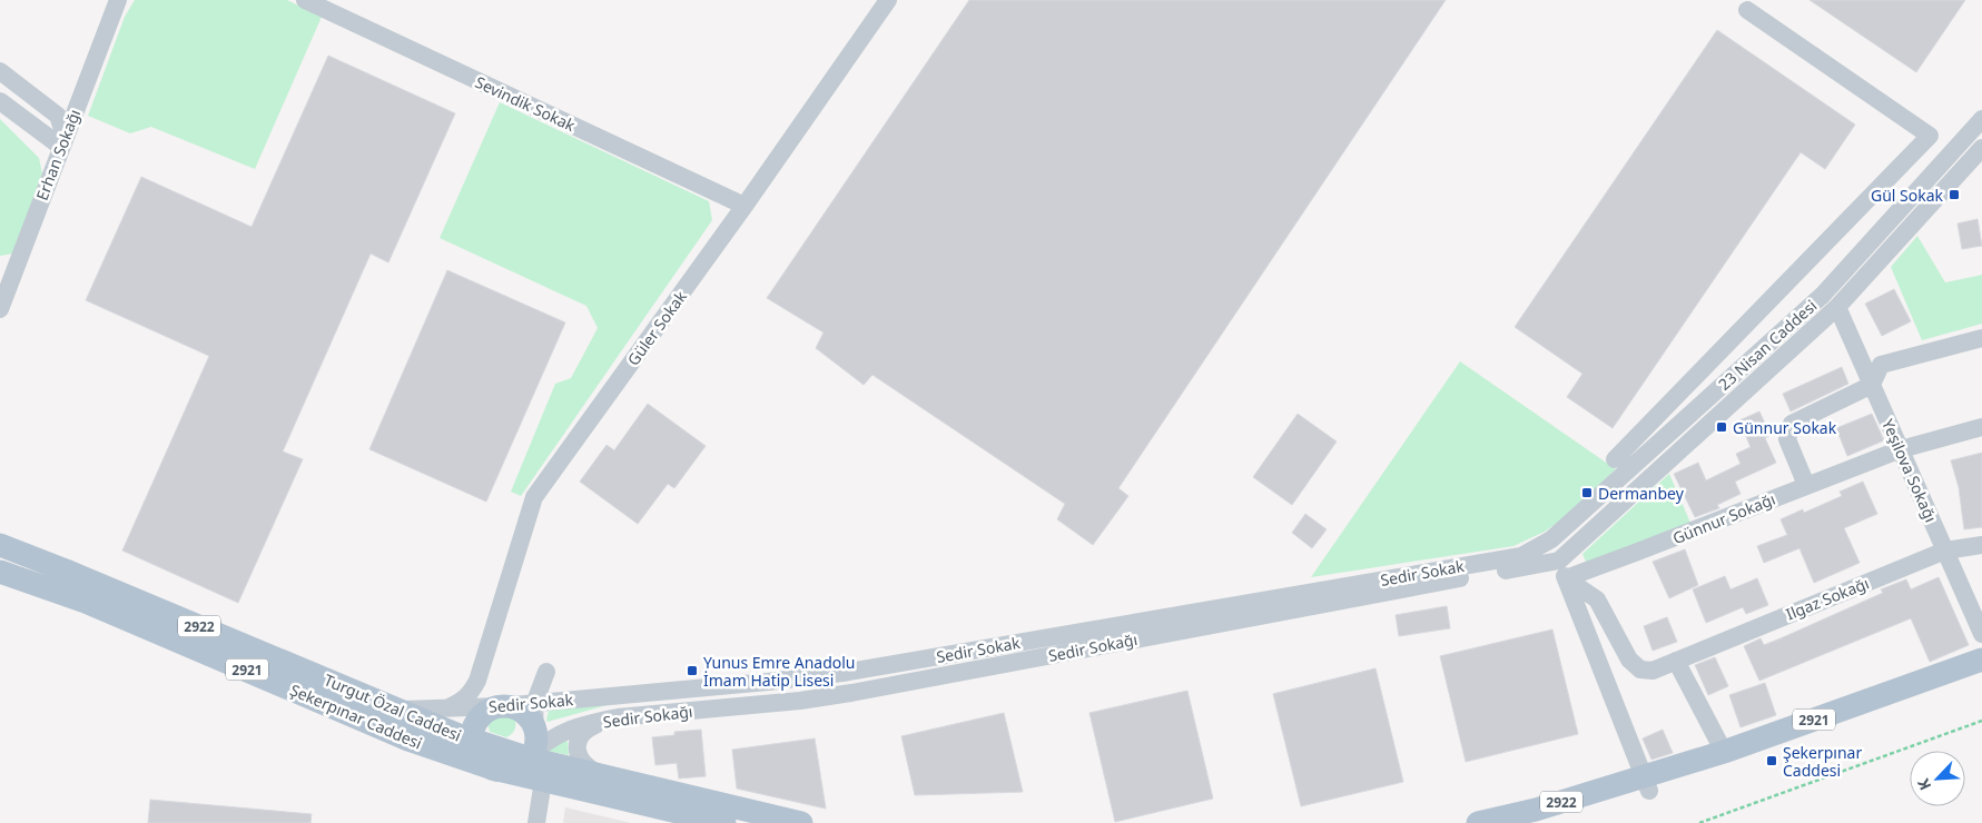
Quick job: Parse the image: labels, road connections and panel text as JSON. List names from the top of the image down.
{
  "streets": {
    "main road": [
      "2922",
      "2921",
      "Turgut Özal Caddesi",
      "Şekerpınar Caddesi"
    ],
    "street": [
      "Sevindik Sokak",
      "Erhan Sokağı",
      "Güler Sokak",
      "23 Nisan Caddesi",
      "Yeşilova Sokağı",
      "Günnur Sokağı",
      "Sedir Sokak",
      "Ilgaz Sokağı",
      "Sedir Sokağı"
    ]
  },
  "crossings": [
    ["Sevindik Sokak", "Güler Sokak"],
    ["23 Nisan Caddesi", "Yeşilova Sokağı"],
    ["23 Nisan Caddesi", "Sedir Sokak"],
    ["23 Nisan Caddesi", "Sedir Sokağı"],
    ["Yeşilova Sokağı", "Günnur Sokağı"],
    ["Yeşilova Sokağı", "Ilgaz Sokağı"],
    ["Günnur Sokağı", "Ilgaz Sokağı"],
    ["Sedir Sokak", "Turgut Özal Caddesi"],
    ["2922", "2921"],
    ["Sedir Sokağı", "Turgut Özal Caddesi"],
    ["Turgut Özal Caddesi", "Şekerpınar Caddesi"]
  ],
  "places": {
    "transit": [
      "Gül Sokak",
      "Günnur Sokak",
      "Dermanbey",
      "Yunus Emre Anadolu İmam Hatip Lisesi",
      "Şekerpınar Caddesi"
    ]
  },
  "north": "bottom left"
}
